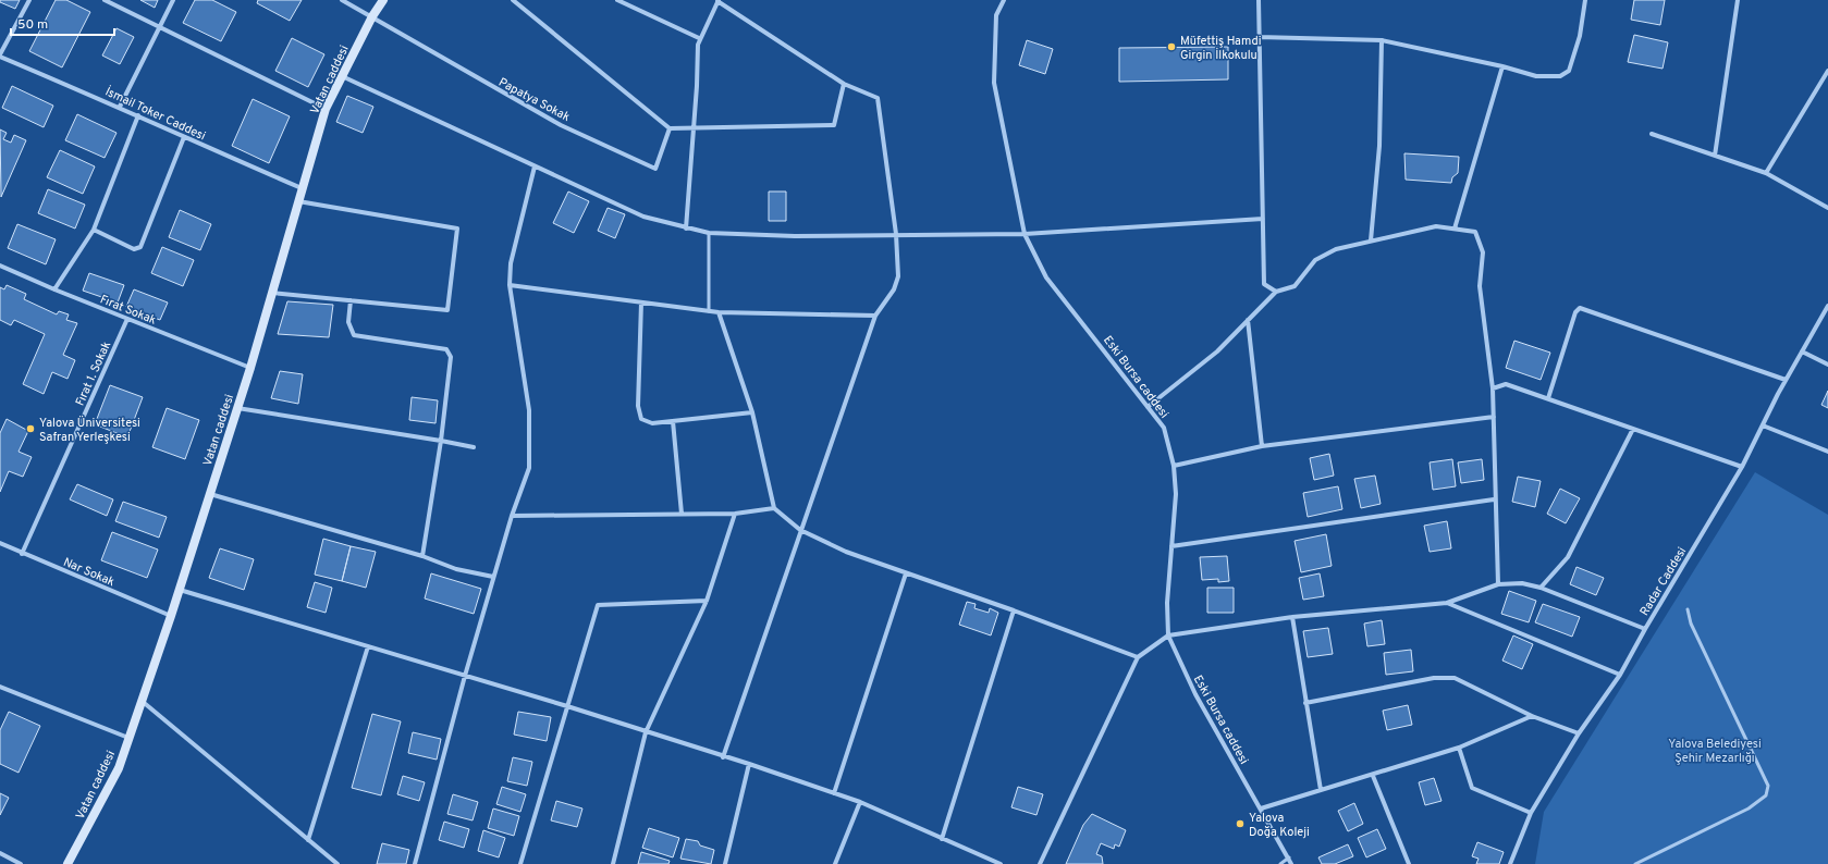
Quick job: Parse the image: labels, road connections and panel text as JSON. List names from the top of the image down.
{
  "streets": {
    "street": [
      "Vatan caddesi",
      "Papatya Sokak",
      "İsmail Toker Caddesi",
      "Fırat Sokak",
      "Fırat 1. Sokak",
      "Eski Bursa caddesi",
      "Nar Sokak",
      "Radar Caddesi"
    ]
  },
  "crossings": [
    ["Vatan caddesi", "Papatya Sokak"],
    ["Vatan caddesi", "İsmail Toker Caddesi"],
    ["Vatan caddesi", "Fırat Sokak"],
    ["Vatan caddesi", "Nar Sokak"],
    ["Fırat Sokak", "Fırat 1. Sokak"],
    ["Fırat 1. Sokak", "Nar Sokak"]
  ],
  "parks": ["Yalova Belediyesi Şehir Mezarlığı"],
  "places": ["Müfettiş Hamdi Girgin İlkokulu", "Yalova Üniversitesi Safran Yerleşkesi", "Yalova Doğa Koleji"],
  "scale_bar": "50 m"
}
